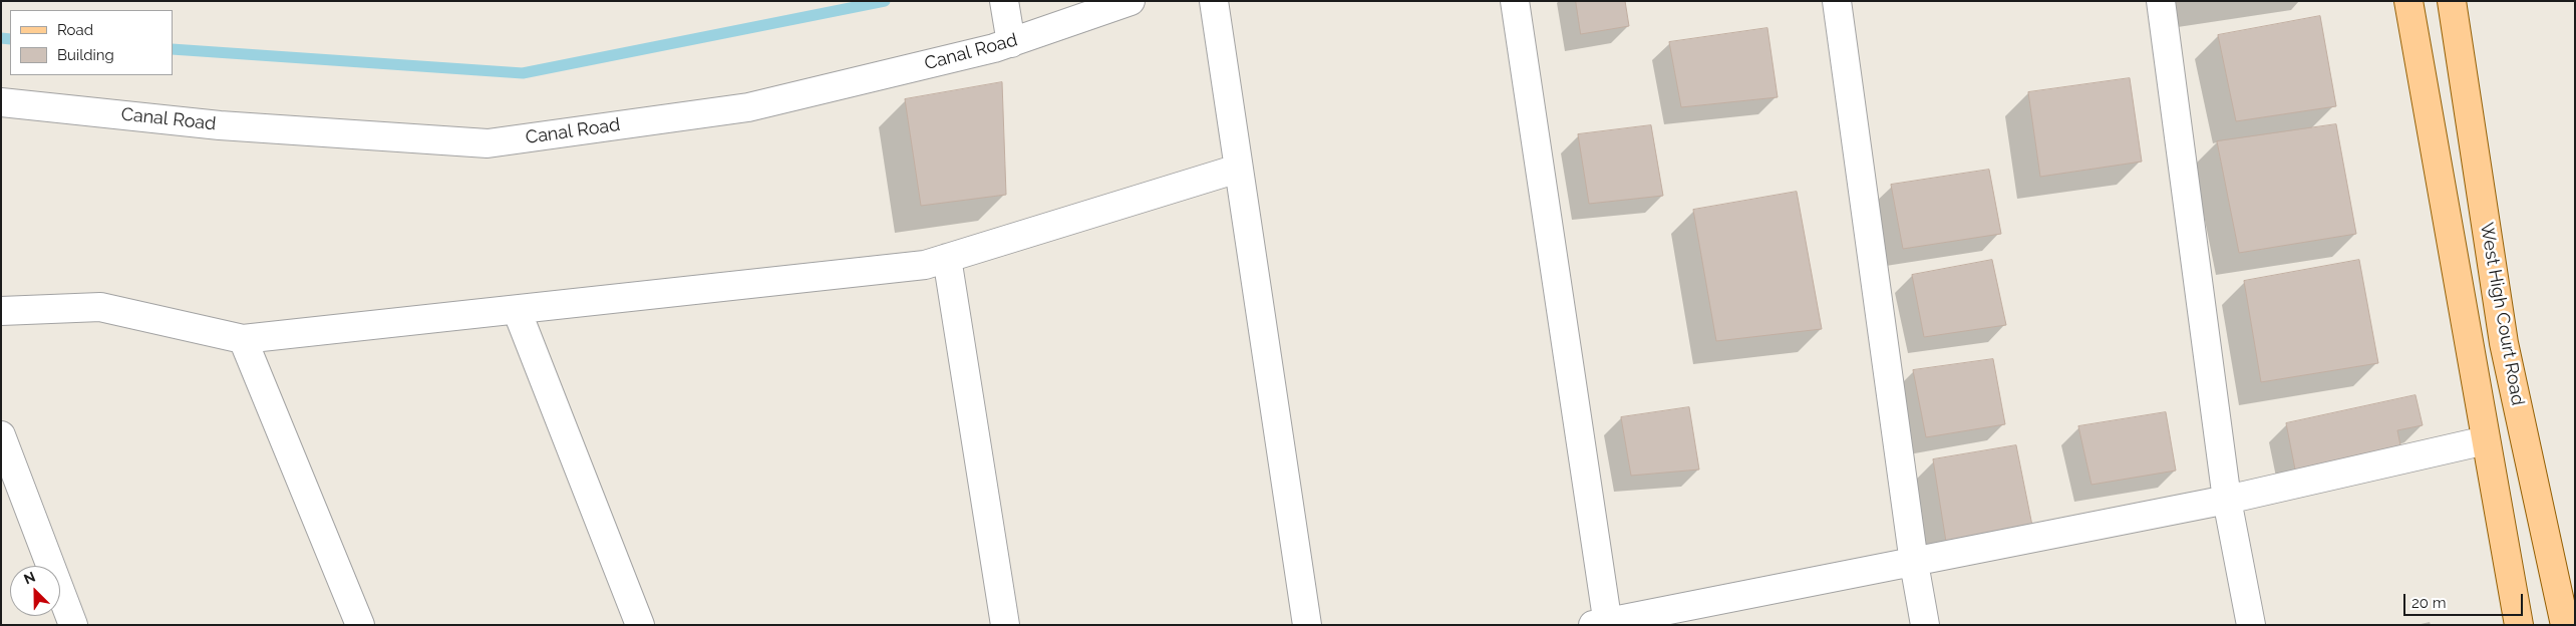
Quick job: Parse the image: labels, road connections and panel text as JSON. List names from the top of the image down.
{
  "streets": {
    "main road": ["West High Court Road"],
    "street": ["Canal Road"]
  },
  "legend": ["Road", "Building"],
  "scale_bar": "20 m",
  "north": "top left"
}
